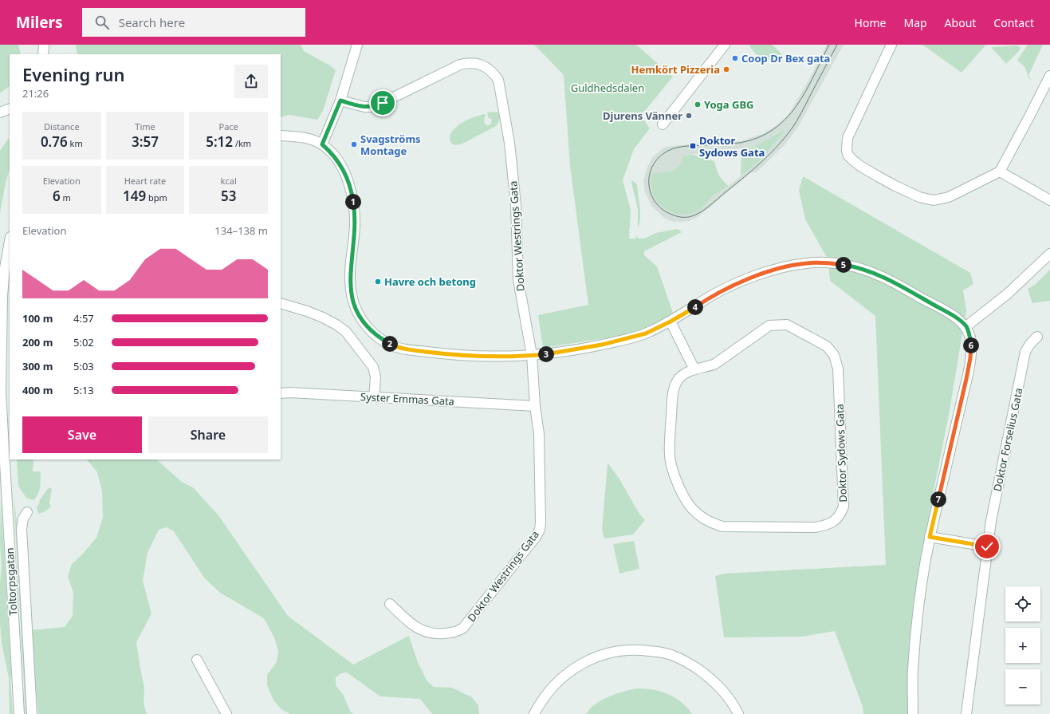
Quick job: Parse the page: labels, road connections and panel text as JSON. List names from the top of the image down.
{
  "streets": {
    "street": [
      "Doktor Westrings Gata",
      "Syster Emmas Gata",
      "Doktor Forselius Gata",
      "Doktor Sydows Gata",
      "Toltorpsgatan"
    ]
  },
  "crossings": [
    ["Doktor Westrings Gata", "Syster Emmas Gata"]
  ],
  "parks": ["Guldhedsdalen"],
  "places": {
    "other": [
      "Coop Dr Bex gata",
      "Hemkört Pizzeria",
      "Yoga GBG",
      "Djurens Vänner",
      "Svagströms Montage",
      "Havre och betong"
    ],
    "transit": ["Doktor Sydows Gata"]
  },
  "page": {
    "header": "Milers",
    "search": "Search here",
    "nav": [
      "Home",
      "Map",
      "About",
      "Contact"
    ],
    "heading": ["Evening run", "21:26"],
    "stats": [
      ["Distance", "0.76 km"],
      ["Time", "3:57"],
      ["Pace", "5:12 /km"],
      ["Elevation", "6 m"],
      ["Heart rate", "149 bpm"],
      ["kcal", "53"]
    ],
    "pins": [
      "1",
      "5",
      "4",
      "2",
      "6",
      "3",
      "7"
    ],
    "chart": ["Elevation", "134–138 m"],
    "list": [
      {
        "name": "100 m",
        "note": "4:57"
      },
      {
        "name": "200 m",
        "note": "5:02"
      },
      {
        "name": "300 m",
        "note": "5:03"
      },
      {
        "name": "400 m",
        "note": "5:13"
      }
    ],
    "buttons": ["Save", "Share"],
    "map_buttons": ["+", "−"]
  }
}
